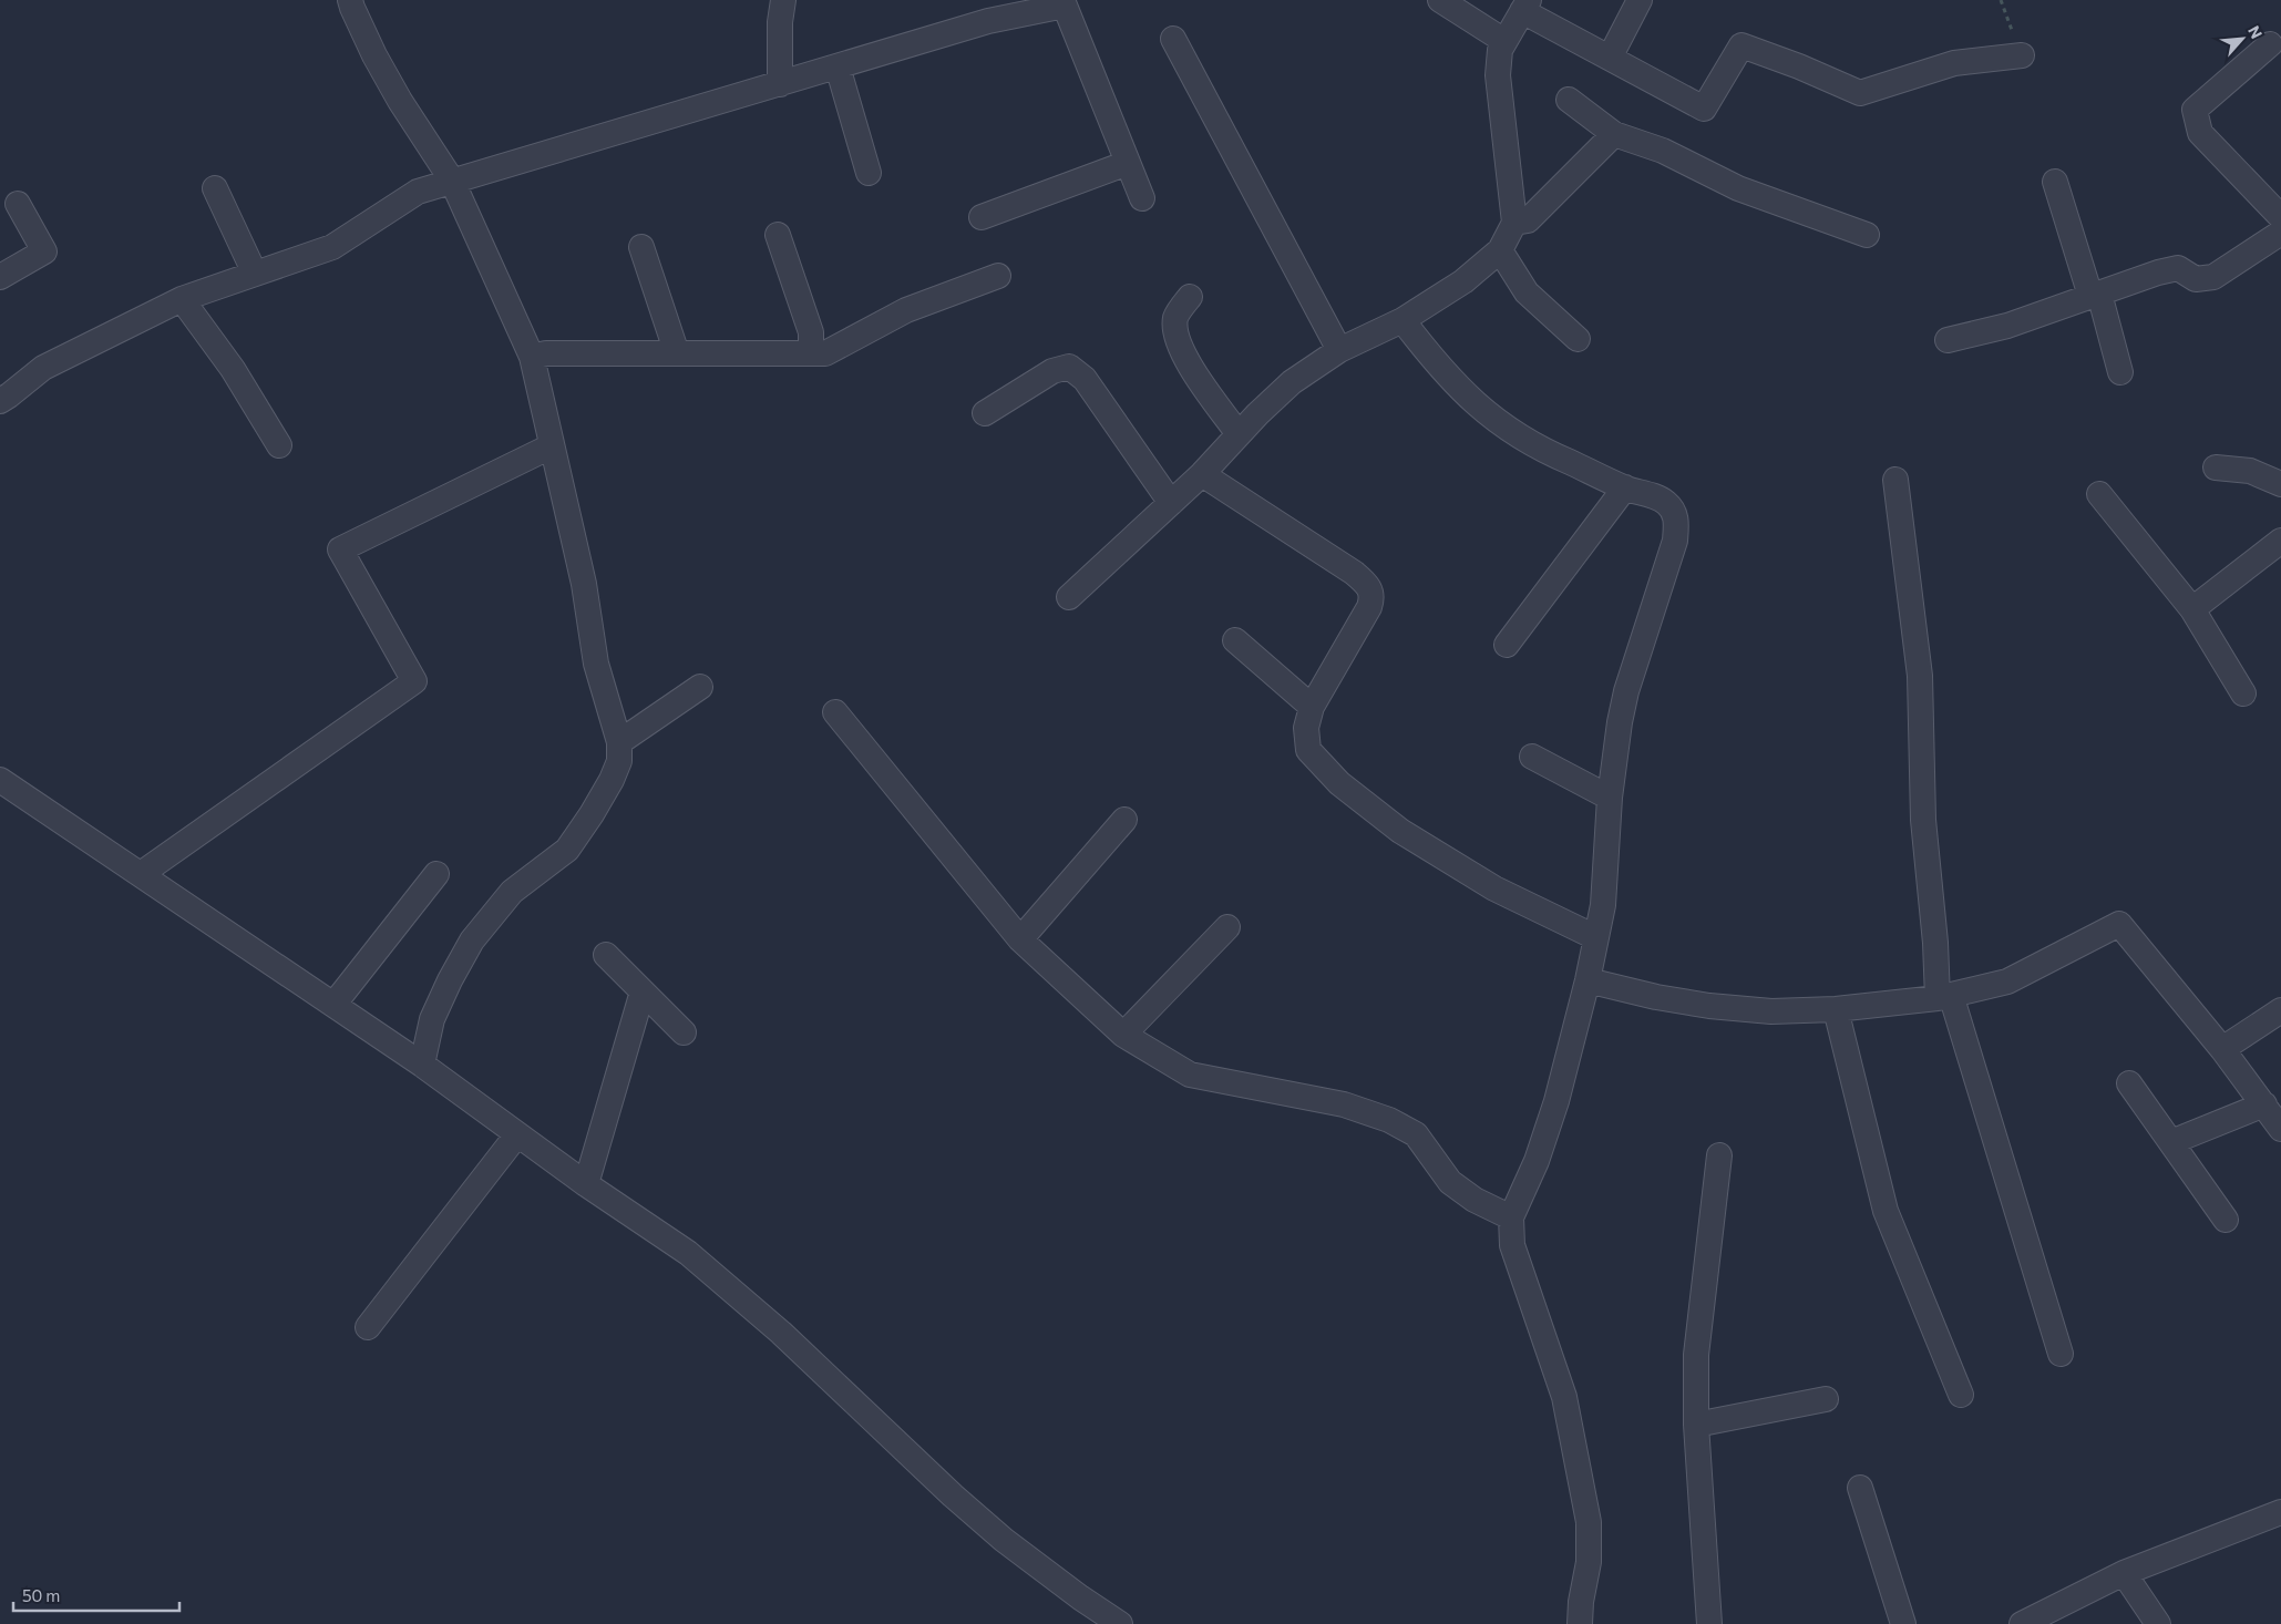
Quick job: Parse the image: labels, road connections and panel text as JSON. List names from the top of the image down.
{
  "scale_bar": "50 m",
  "north": "top right"
}
